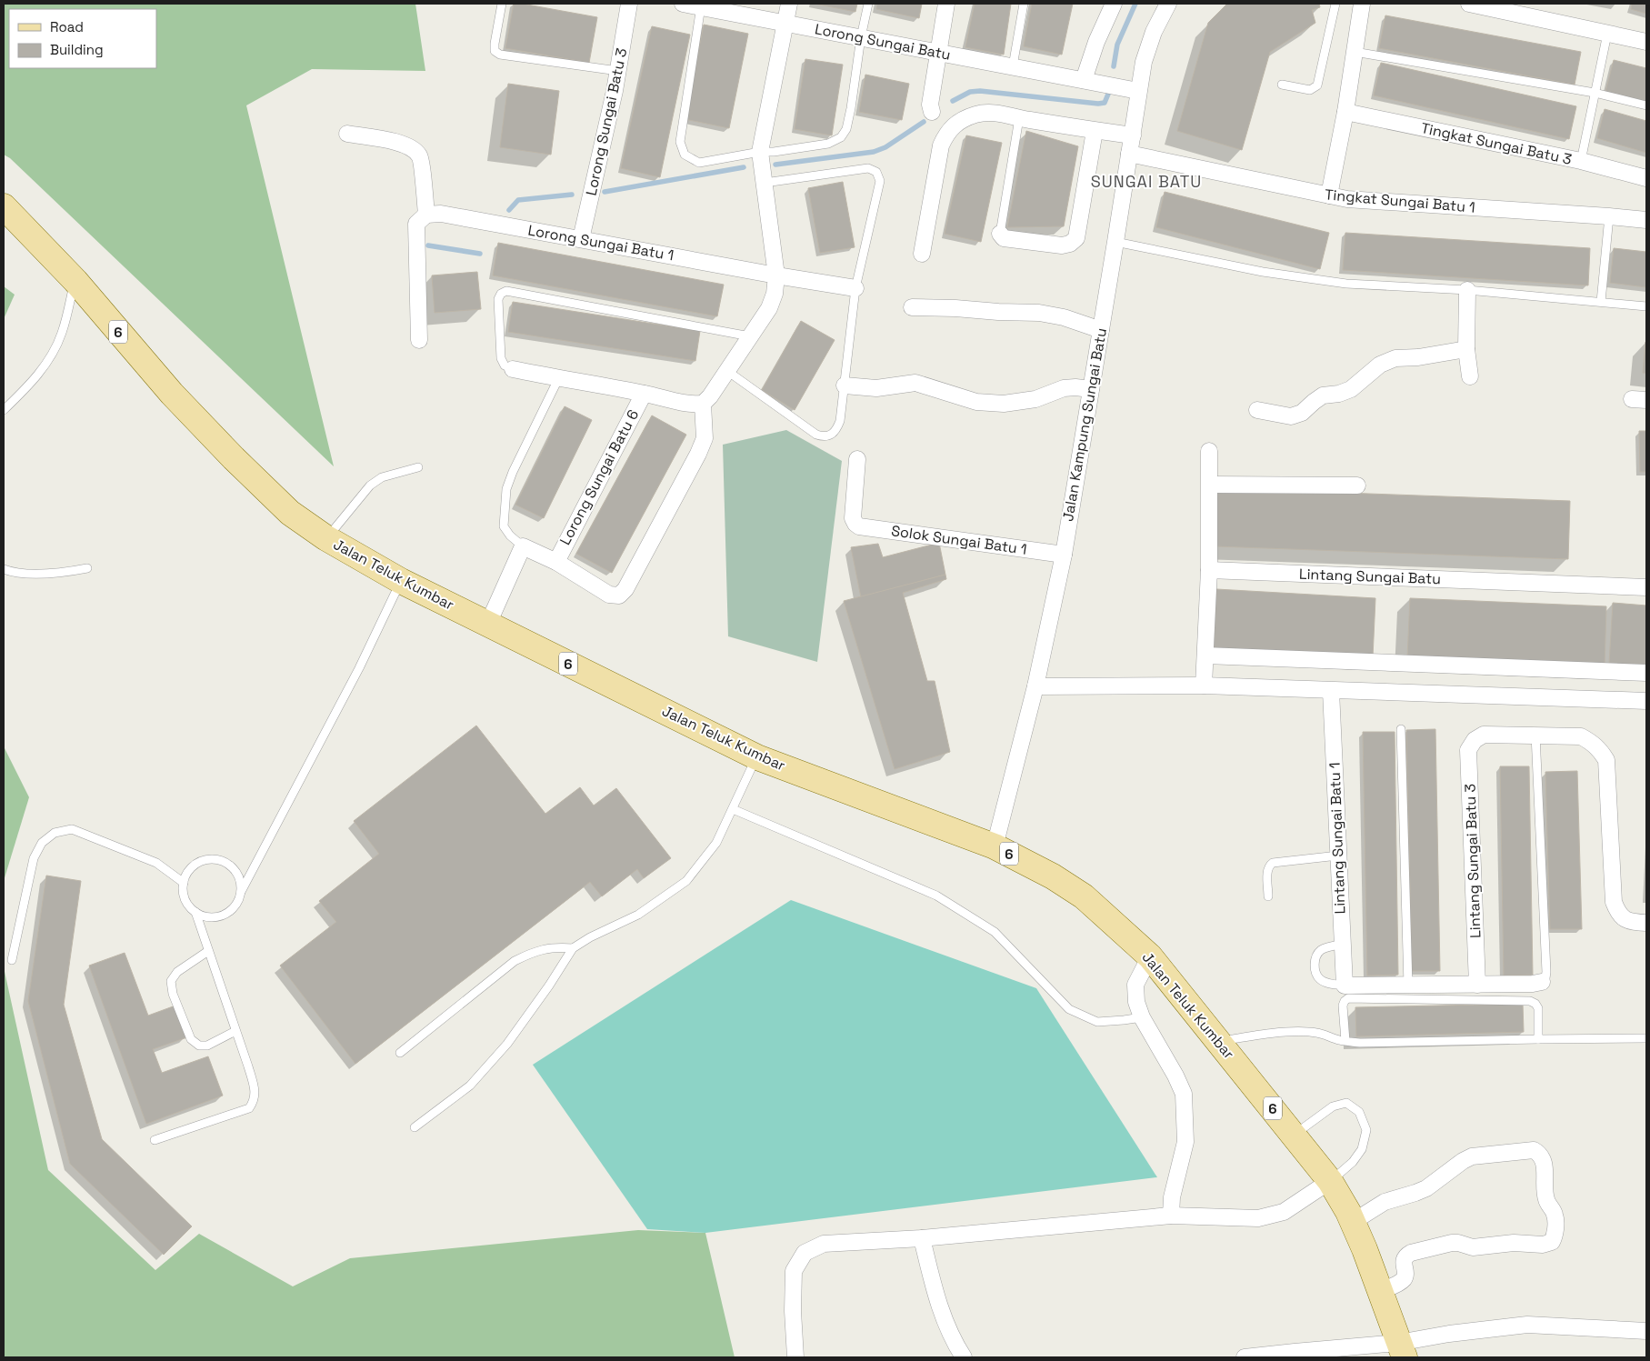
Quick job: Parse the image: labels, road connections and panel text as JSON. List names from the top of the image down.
{
  "streets": {
    "main road": ["6", "Jalan Teluk Kumbar"],
    "street": [
      "Lorong Sungai Batu",
      "Lorong Sungai Batu 3",
      "Tingkat Sungai Batu 3",
      "Tingkat Sungai Batu 1",
      "Lorong Sungai Batu 1",
      "Jalan Kampung Sungai Batu",
      "Lorong Sungai Batu 6",
      "Solok Sungai Batu 1",
      "Lintang Sungai Batu",
      "Lintang Sungai Batu 1",
      "Lintang Sungai Batu 3"
    ]
  },
  "crossings": [
    ["Lorong Sungai Batu", "Jalan Kampung Sungai Batu"],
    ["Lorong Sungai Batu 3", "Lorong Sungai Batu 1"],
    ["Tingkat Sungai Batu 1", "Jalan Kampung Sungai Batu"],
    ["Jalan Kampung Sungai Batu", "Solok Sungai Batu 1"],
    ["Jalan Kampung Sungai Batu", "Jalan Teluk Kumbar"]
  ],
  "districts": ["SUNGAI BATU"],
  "legend": ["Road", "Building"]
}
